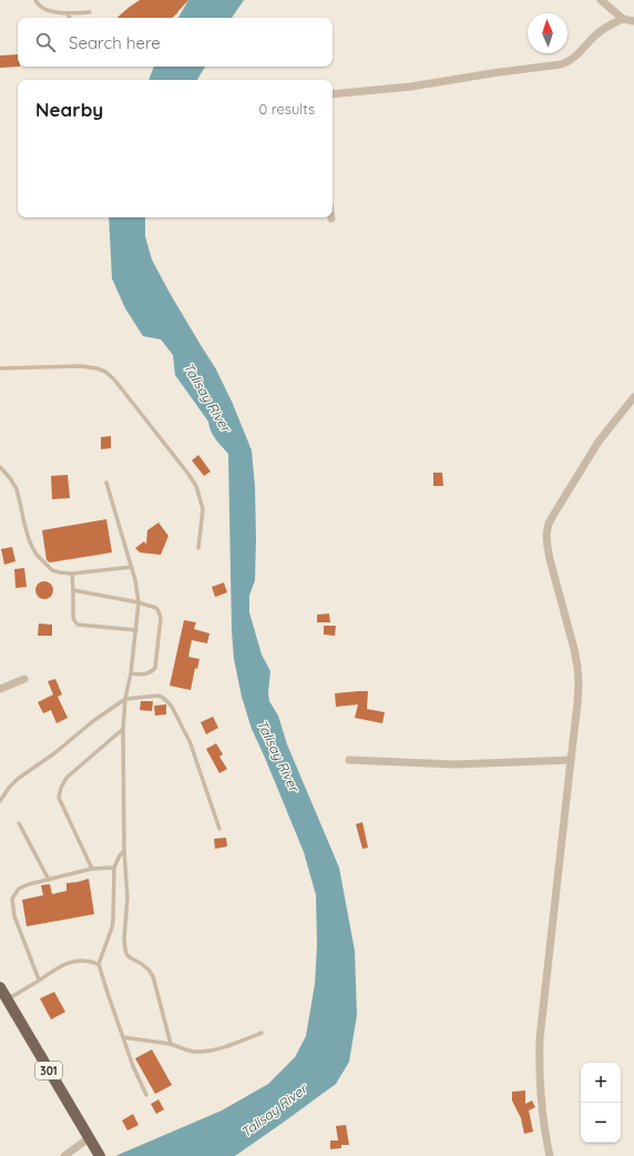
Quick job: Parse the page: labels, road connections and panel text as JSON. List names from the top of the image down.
{
  "streets": {
    "main road": ["301"]
  },
  "water": ["Talisay River"],
  "north": "top",
  "page": {
    "search": "Search here",
    "heading": ["Nearby", "0 results"],
    "map_buttons": ["+", "−"]
  }
}
